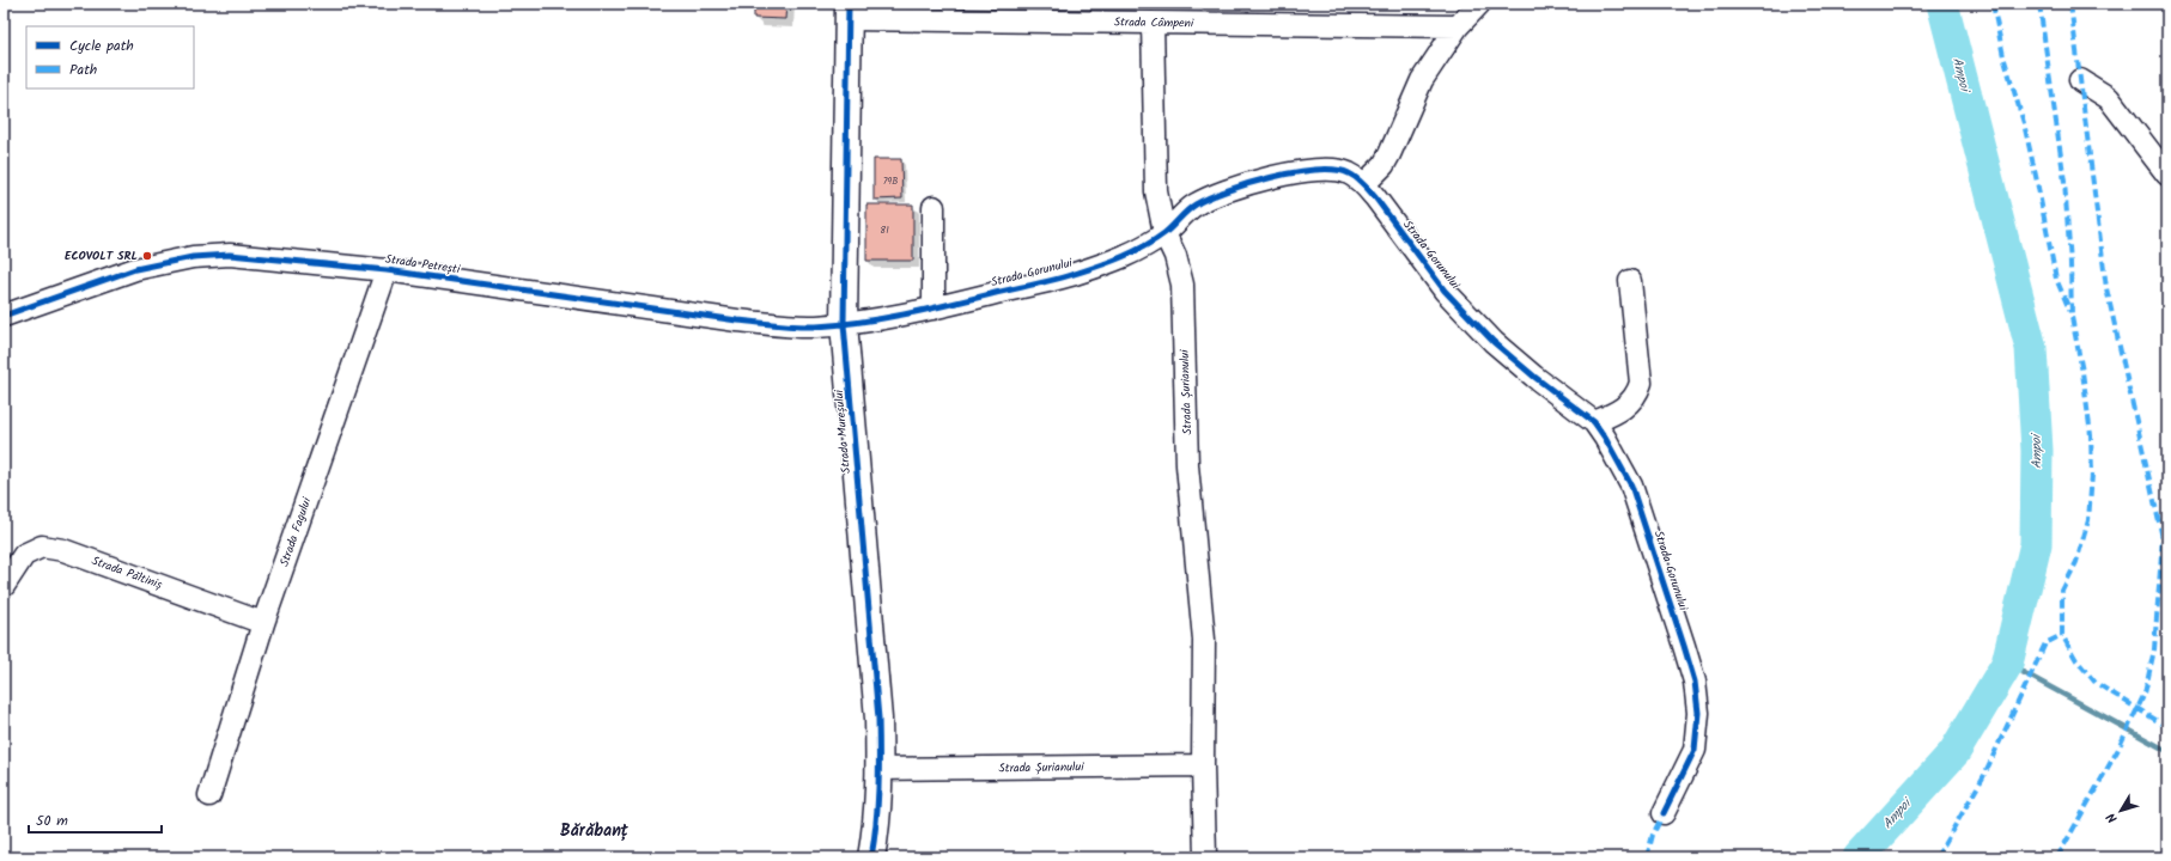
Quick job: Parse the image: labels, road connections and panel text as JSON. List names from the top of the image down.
{
  "streets": {
    "street": [
      "Strada Câmpeni",
      "Strada Gorunului",
      "Strada Petrești",
      "Strada Șurianului",
      "Strada Mureșului",
      "Strada Fagului",
      "Strada Păltiniș"
    ]
  },
  "crossings": [
    ["Strada Câmpeni", "Strada Șurianului"],
    ["Strada Câmpeni", "Strada Mureșului"],
    ["Strada Gorunului", "Strada Petrești"],
    ["Strada Gorunului", "Strada Șurianului"],
    ["Strada Gorunului", "Strada Mureșului"],
    ["Strada Petrești", "Strada Mureșului"],
    ["Strada Petrești", "Strada Fagului"],
    ["Strada Șurianului", "Strada Mureșului"],
    ["Strada Fagului", "Strada Păltiniș"]
  ],
  "districts": ["Bărăbanț"],
  "water": ["Ampoi"],
  "places": ["ECOVOLT SRL"],
  "house_numbers": ["79B", "81"],
  "legend": ["Cycle path", "Path"],
  "scale_bar": "50 m",
  "north": "bottom left"
}
